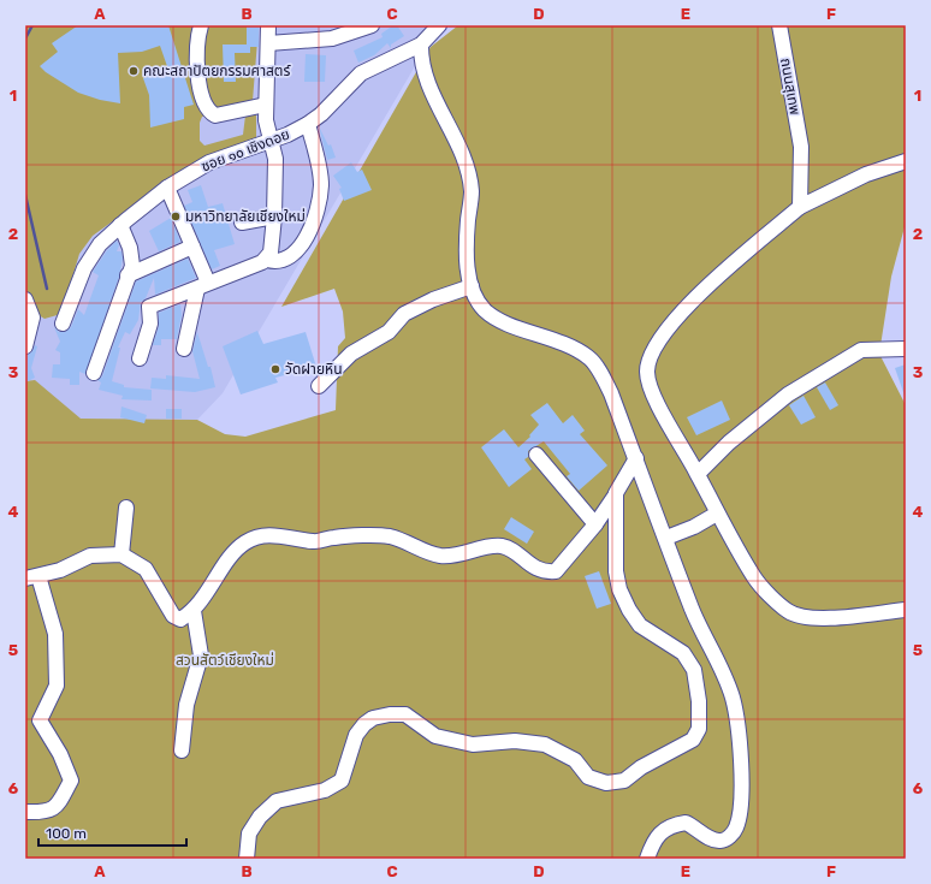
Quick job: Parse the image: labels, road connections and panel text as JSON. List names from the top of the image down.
{
  "streets": {
    "street": ["ถนนสุเทพ", "ซอย ๑๐ เชิงดอย"]
  },
  "parks": ["สวนสัตว์เชียงใหม่"],
  "places": ["คณะสถาปัตยกรรมศาสตร์", "มหาวิทยาลัยเชียงใหม่", "วัดฝายหิน"],
  "scale_bar": "100 m",
  "grid": {
    "columns": [
      "A",
      "B",
      "C",
      "D",
      "E",
      "F"
    ],
    "rows": [
      "1",
      "2",
      "3",
      "4",
      "5",
      "6"
    ]
  }
}
